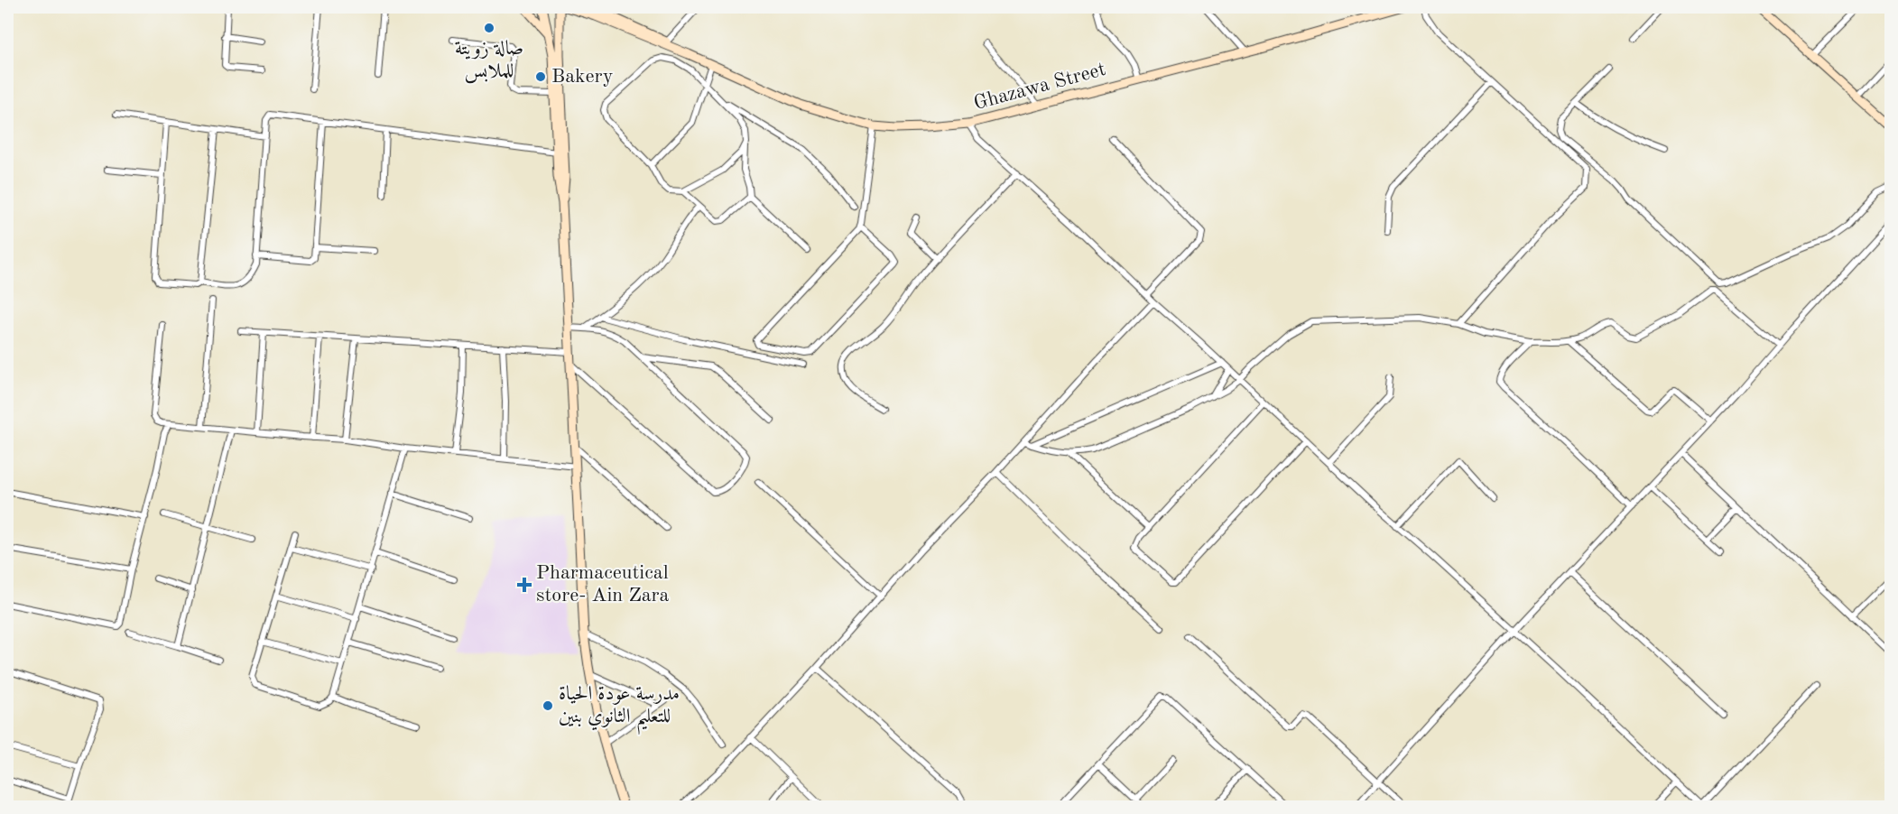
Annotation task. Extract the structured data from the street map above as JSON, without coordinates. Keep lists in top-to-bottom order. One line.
{"streets":{"main road":["Ghazawa Street"]},"places":{"other":["صالة زويتة للملابس","Bakery","مدرسة عودة الحياة للتعليم الثانوي بنين"],"health":["Pharmaceutical store- Ain Zara"]}}
